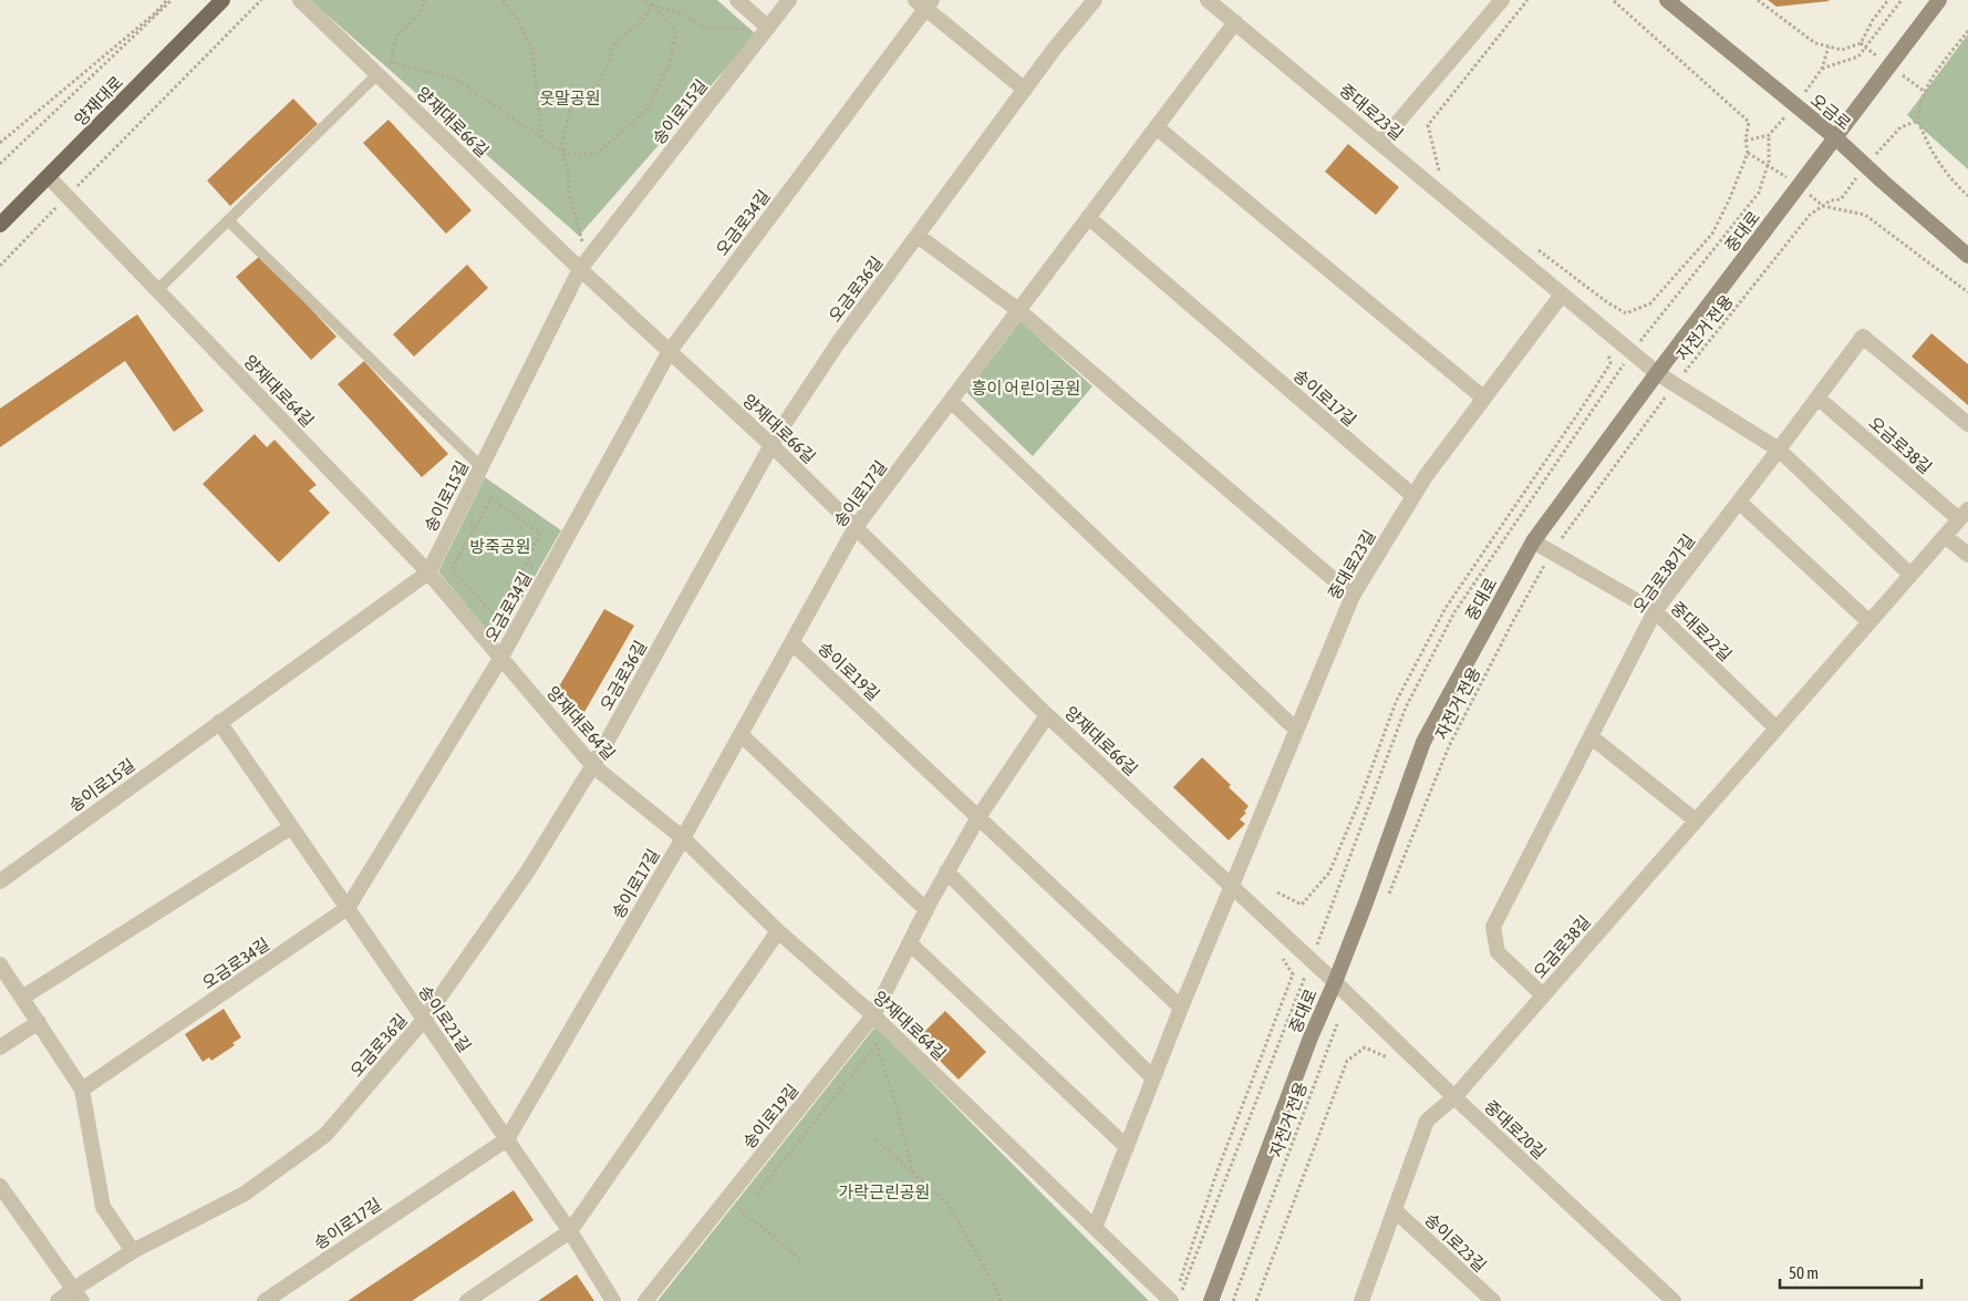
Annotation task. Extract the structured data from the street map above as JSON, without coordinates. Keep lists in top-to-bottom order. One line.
{"streets":{"main road":["양재대로","오금로","중대로"],"street":["송이로15길","중대로23길","양재대로66길","오금로34길","오금로36길","양재대로64길","송이로17길","오금로38길","오금로38가길","중대로22길","송이로19길","송이로21길","중대로20길","송이로23길"],"path":["자전거 전용"]},"crossings":[["양재대로","양재대로64길"],["송이로15길","양재대로66길"],["송이로15길","양재대로64길"],["송이로15길","송이로21길"],["중대로23길","양재대로66길"],["중대로23길","중대로"],["중대로23길","자전거 전용"],["중대로23길","송이로17길"],["중대로23길","오금로38가길"],["오금로","중대로"],["양재대로66길","오금로34길"],["양재대로66길","중대로"],["양재대로66길","오금로36길"],["양재대로66길","송이로17길"],["양재대로66길","송이로19길"],["양재대로66길","중대로20길"],["오금로34길","양재대로64길"],["오금로34길","송이로21길"],["중대로","중대로22길"],["중대로","중대로20길"],["오금로36길","양재대로64길"],["오금로36길","송이로21길"],["자전거 전용","중대로22길"],["자전거 전용","중대로20길"],["양재대로64길","송이로17길"],["양재대로64길","송이로19길"],["송이로17길","송이로19길"],["송이로17길","송이로21길"],["오금로38길","오금로38가길"],["오금로38길","중대로22길"],["오금로38길","중대로20길"],["오금로38가길","중대로22길"]],"parks":["웃말공원","흥이 어린이공원","방죽공원","가락근린공원"],"scale_bar":"50 m"}
